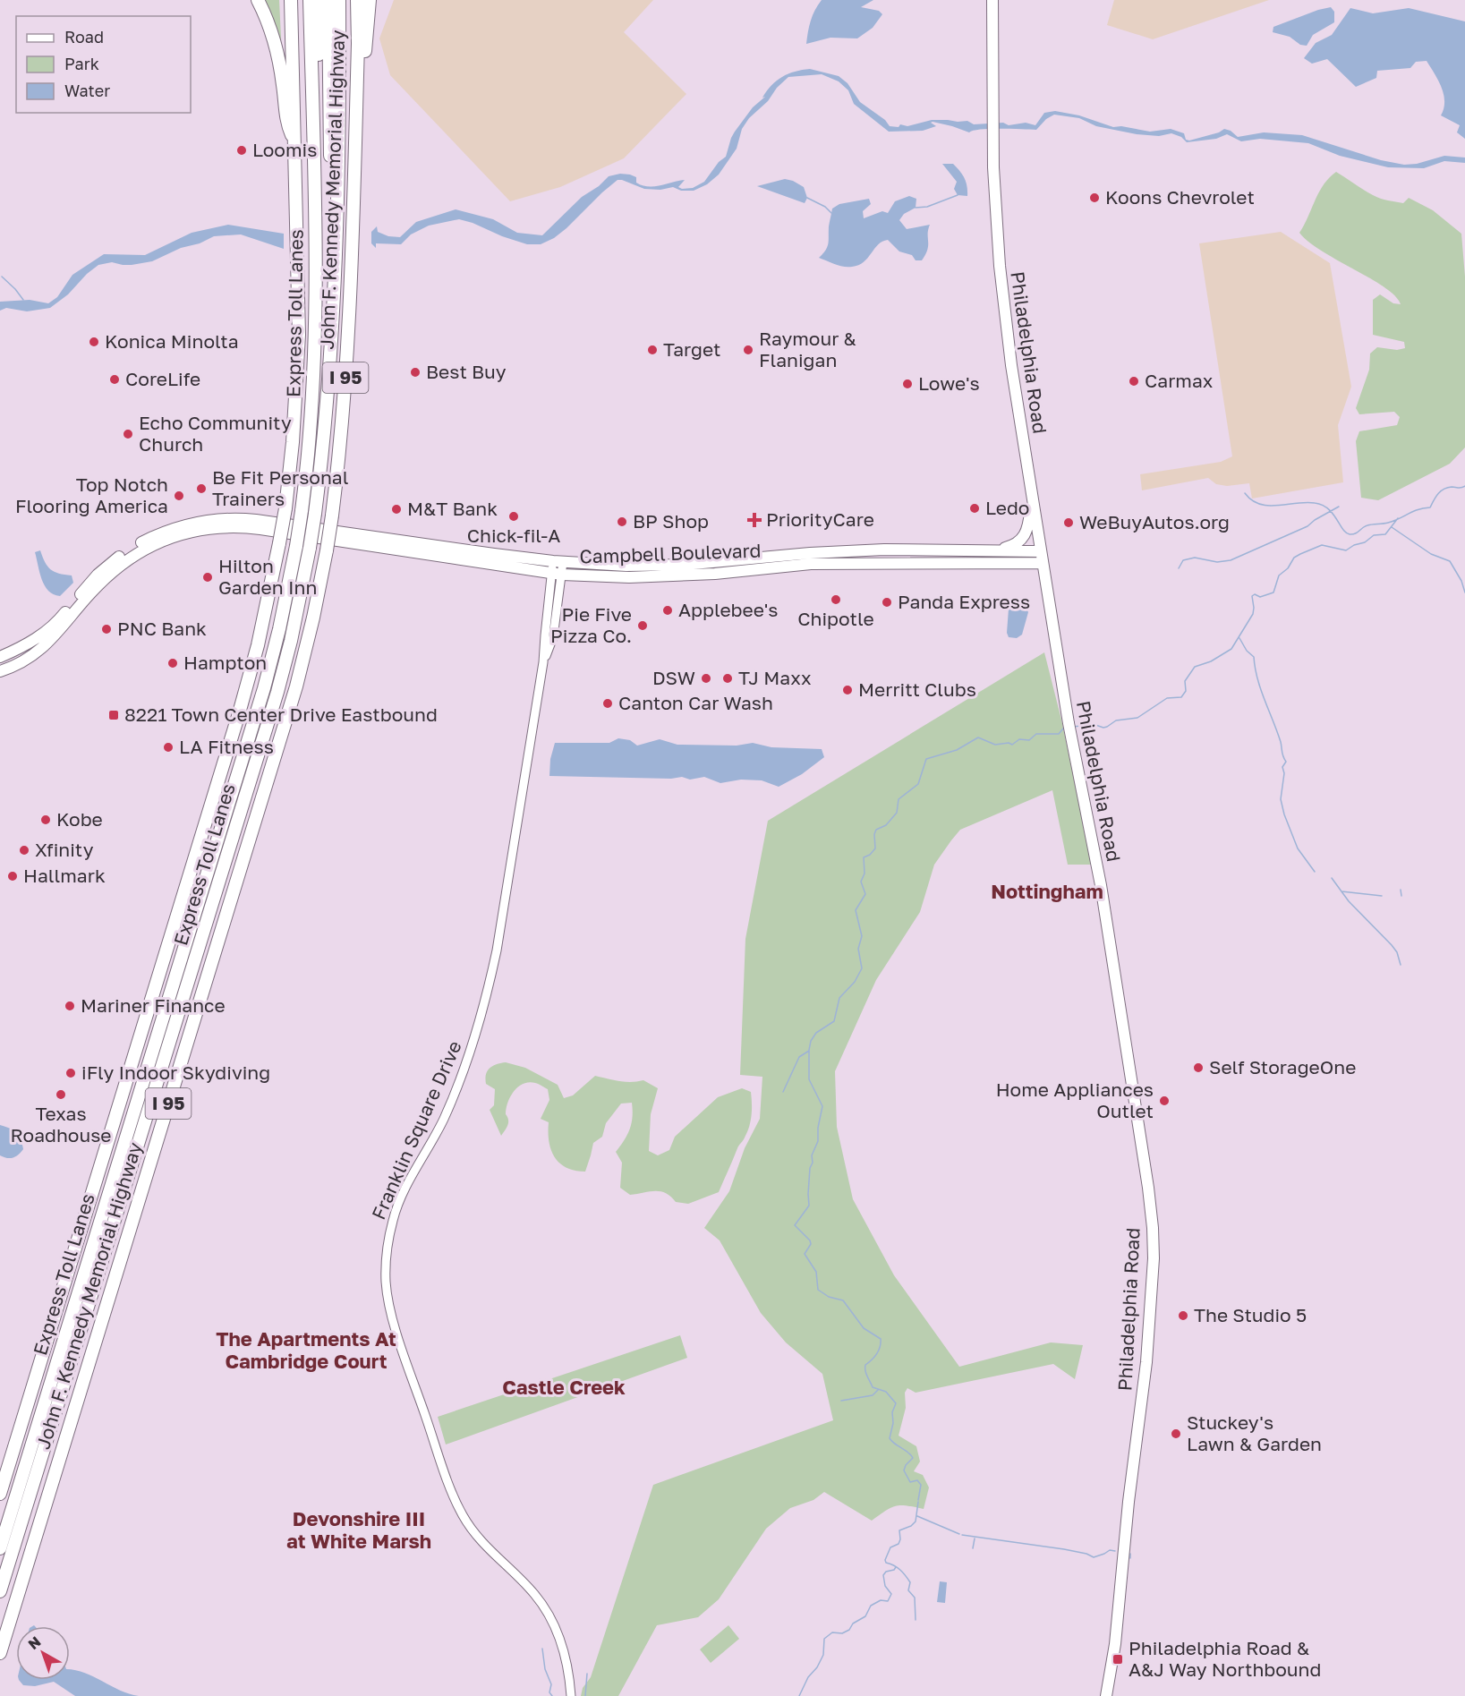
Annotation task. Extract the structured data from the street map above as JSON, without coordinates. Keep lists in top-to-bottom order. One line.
{"streets":{"highway":["John F. Kennedy Memorial Highway","Express Toll Lanes","I 95"],"main road":["Philadelphia Road","Campbell Boulevard"],"street":["Franklin Square Drive"]},"crossings":[["Philadelphia Road","Campbell Boulevard"],["Campbell Boulevard","Franklin Square Drive"]],"districts":["Nottingham","The Apartments At Cambridge Court","Castle Creek","Devonshire III at White Marsh"],"places":{"other":["Loomis","Koons Chevrolet","Konica Minolta","Target","Raymour & Flanigan","Best Buy","CoreLife","Carmax","Lowe's","Echo Community Church","Be Fit Personal Trainers","Top Notch Flooring America","Ledo","M&T Bank","Chick-fil-A","BP Shop","WeBuyAutos.org","Hilton Garden Inn","Chipotle","Panda Express","Applebee's","Pie Five Pizza Co.","PNC Bank","Hampton","DSW","TJ Maxx","Merritt Clubs","Canton Car Wash","LA Fitness","Kobe","Xfinity","Hallmark","Mariner Finance","Self StorageOne","iFly Indoor Skydiving","Texas Roadhouse","Home Appliances Outlet","The Studio 5","Stuckey's Lawn & Garden"],"health":["PriorityCare"],"transit":["8221 Town Center Drive Eastbound","Philadelphia Road & A&J Way Northbound"]},"legend":["Road","Park","Water"],"north":"top left"}
